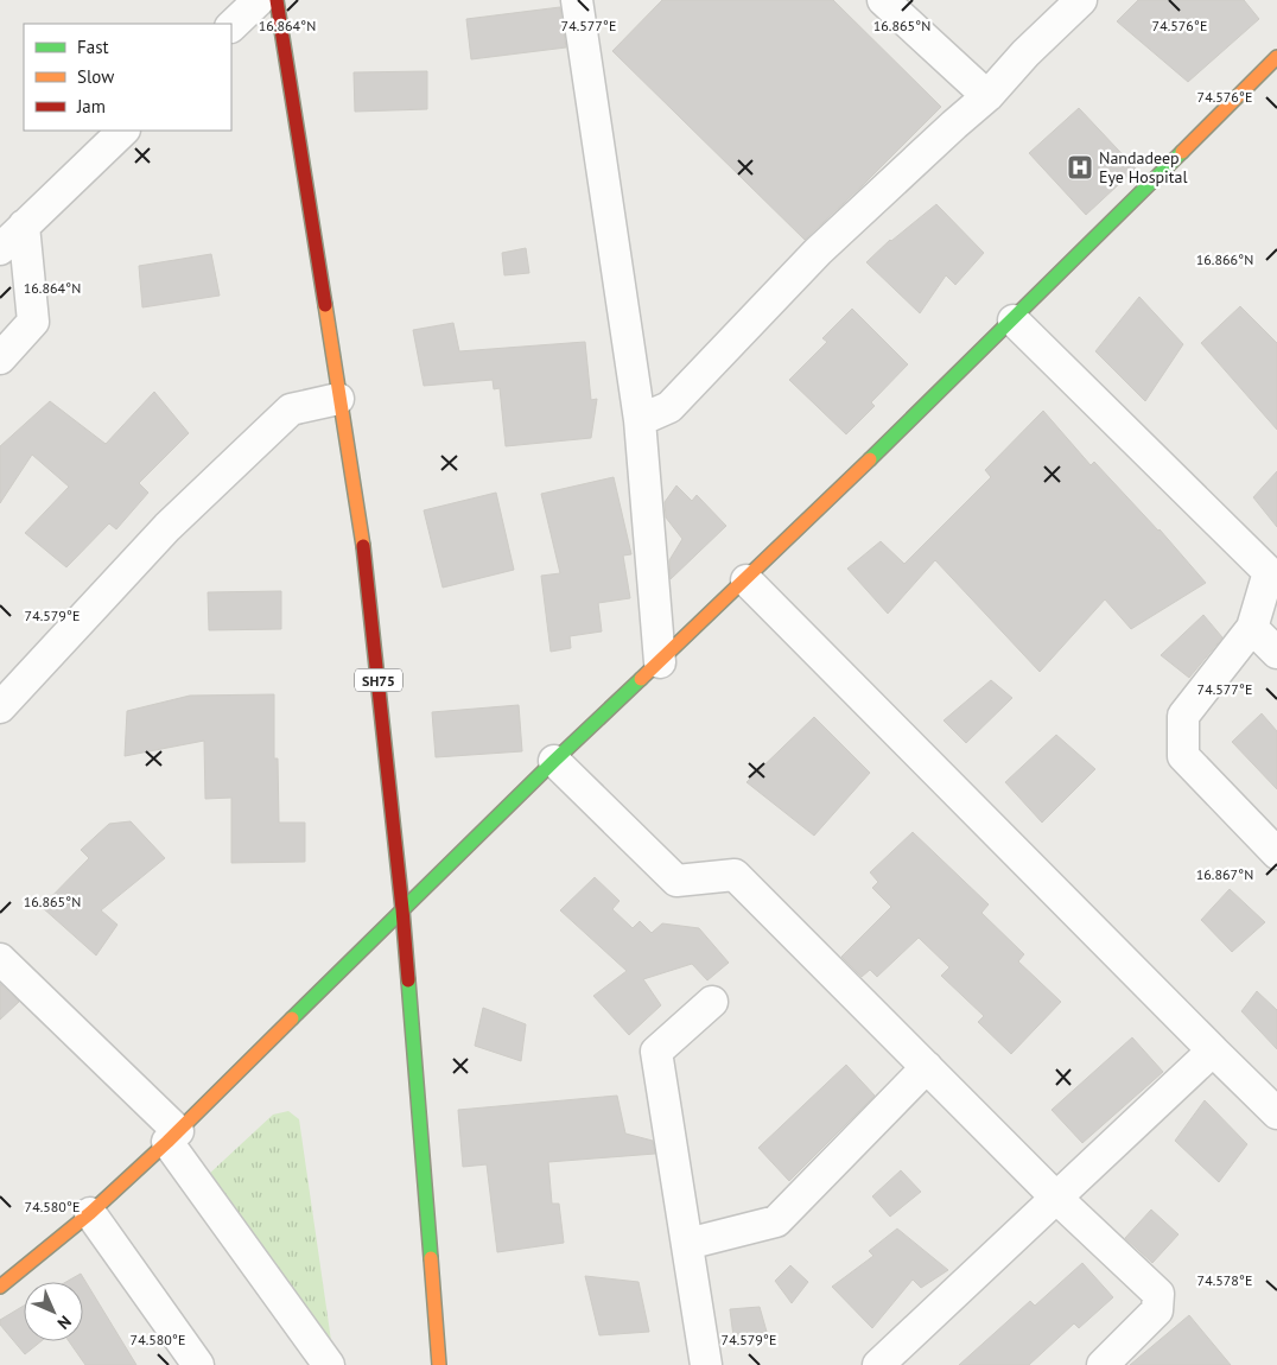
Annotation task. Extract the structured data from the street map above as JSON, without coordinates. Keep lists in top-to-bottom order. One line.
{"streets":{"street":["SH75"]},"places":{"hospital":["Nandadeep Eye Hospital"]},"legend":["Fast","Slow","Jam"],"north":"bottom right","coordinates":["16.864°N","74.577°E","16.865°N","74.576°E","16.866°N","74.579°E","16.867°N","74.580°E","74.578°E"]}
